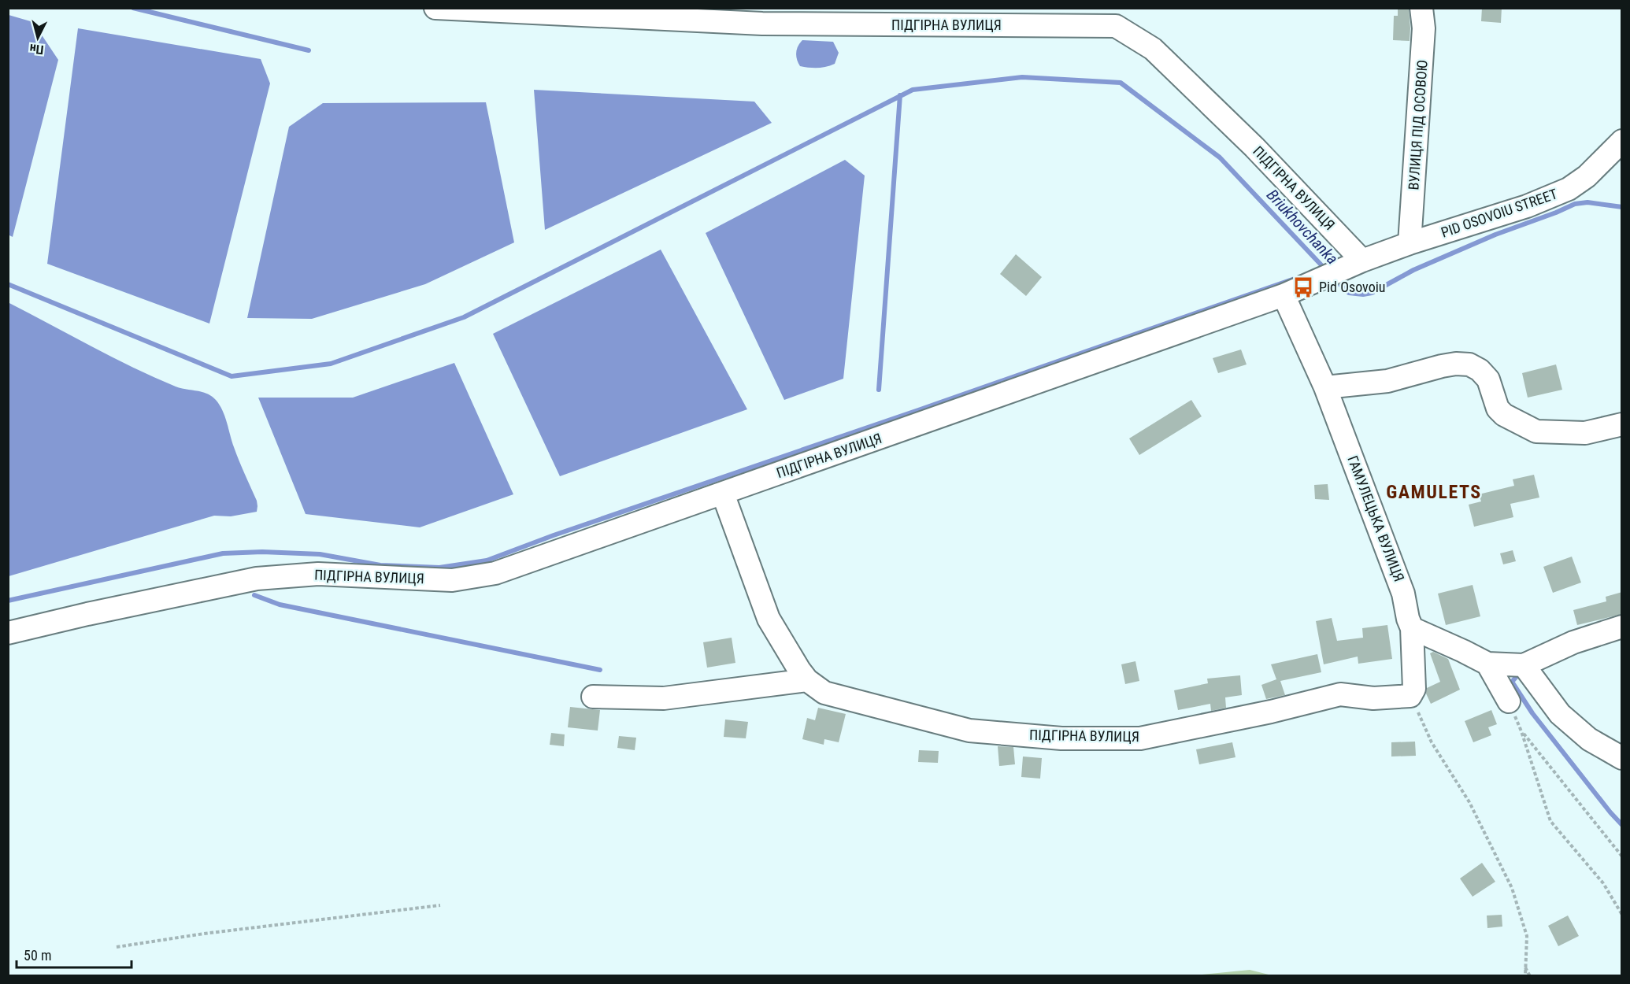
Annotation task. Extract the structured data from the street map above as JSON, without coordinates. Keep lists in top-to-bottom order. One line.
{"streets":{"street":["ПІДГІРНА ВУЛИЦЯ","ВУЛИЦЯ ПІД ОСОВОЮ","PID OSOVOIU STREET","ГАМУЛЕЦЬКА ВУЛИЦЯ"]},"crossings":[["ПІДГІРНА ВУЛИЦЯ","PID OSOVOIU STREET"],["ПІДГІРНА ВУЛИЦЯ","ГАМУЛЕЦЬКА ВУЛИЦЯ"],["ВУЛИЦЯ ПІД ОСОВОЮ","PID OSOVOIU STREET"]],"districts":["GAMULETS"],"water":["Briukhovchanka"],"places":{"bus stop":["Pid Osovoiu"]},"scale_bar":"50 m","north":"bottom"}
